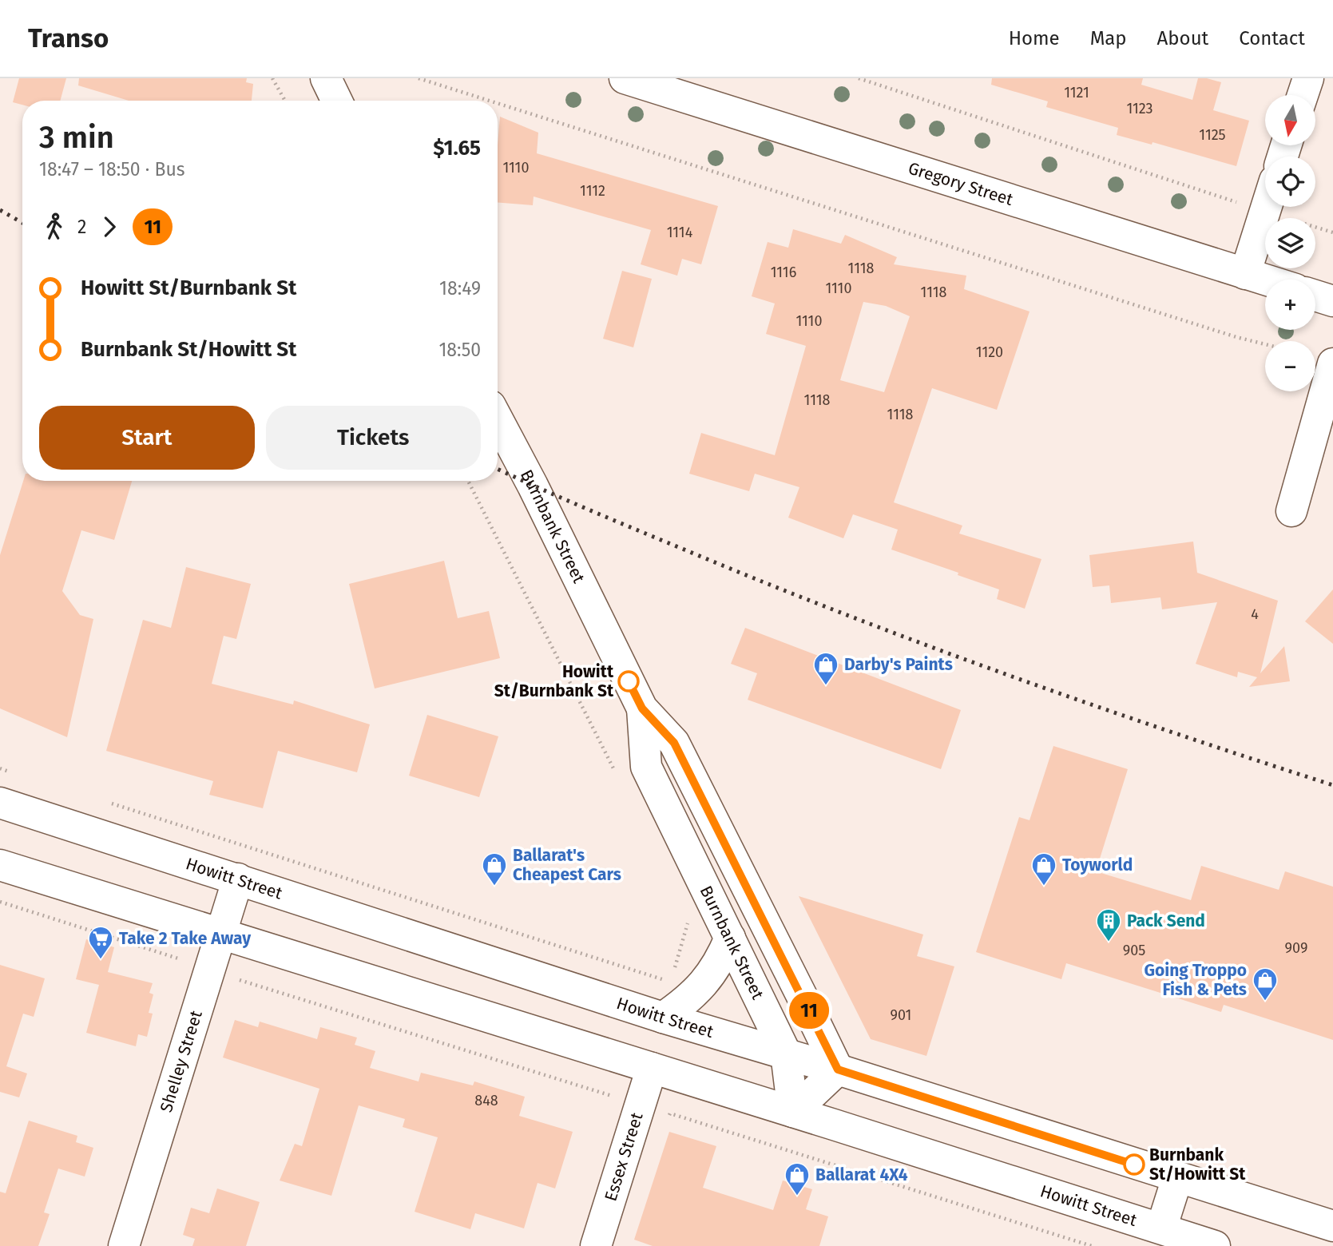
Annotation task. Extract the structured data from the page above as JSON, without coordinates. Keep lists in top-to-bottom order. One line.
{"streets":{"main road":["Gregory Street","Burnbank Street","Howitt Street","Shelley Street","Essex Street"]},"crossings":[["Burnbank Street","Howitt Street"],["Howitt Street","Shelley Street"],["Howitt Street","Essex Street"]],"places":{"other":["Howitt St/Burnbank St","Burnbank St/Howitt St"],"shop":["Darby's Paints","Ballarat's Cheapest Cars","Toyworld","Going Troppo Fish & Pets","Ballarat 4X4"],"building":["Pack Send"],"supermarket":["Take 2 Take Away"]},"lines":["bus line 11"],"house_numbers":["1121","1123","1125","1110","1112","1114","1118","1116","1110","1118","1110","1120","1118","1118","4","909","905","901","848"],"north":"bottom","page":{"header":"Transo","nav":["Home","Map","About","Contact"],"on_map":"11","map_buttons":["+","−"],"heading":["3 min","18:47 – 18:50 · Bus","$1.65"],"legs":["2","11"],"list":[{"name":"Howitt St/Burnbank St","value":"18:49"},{"name":"Burnbank St/Howitt St","value":"18:50"}],"buttons":["Start","Tickets"]}}
